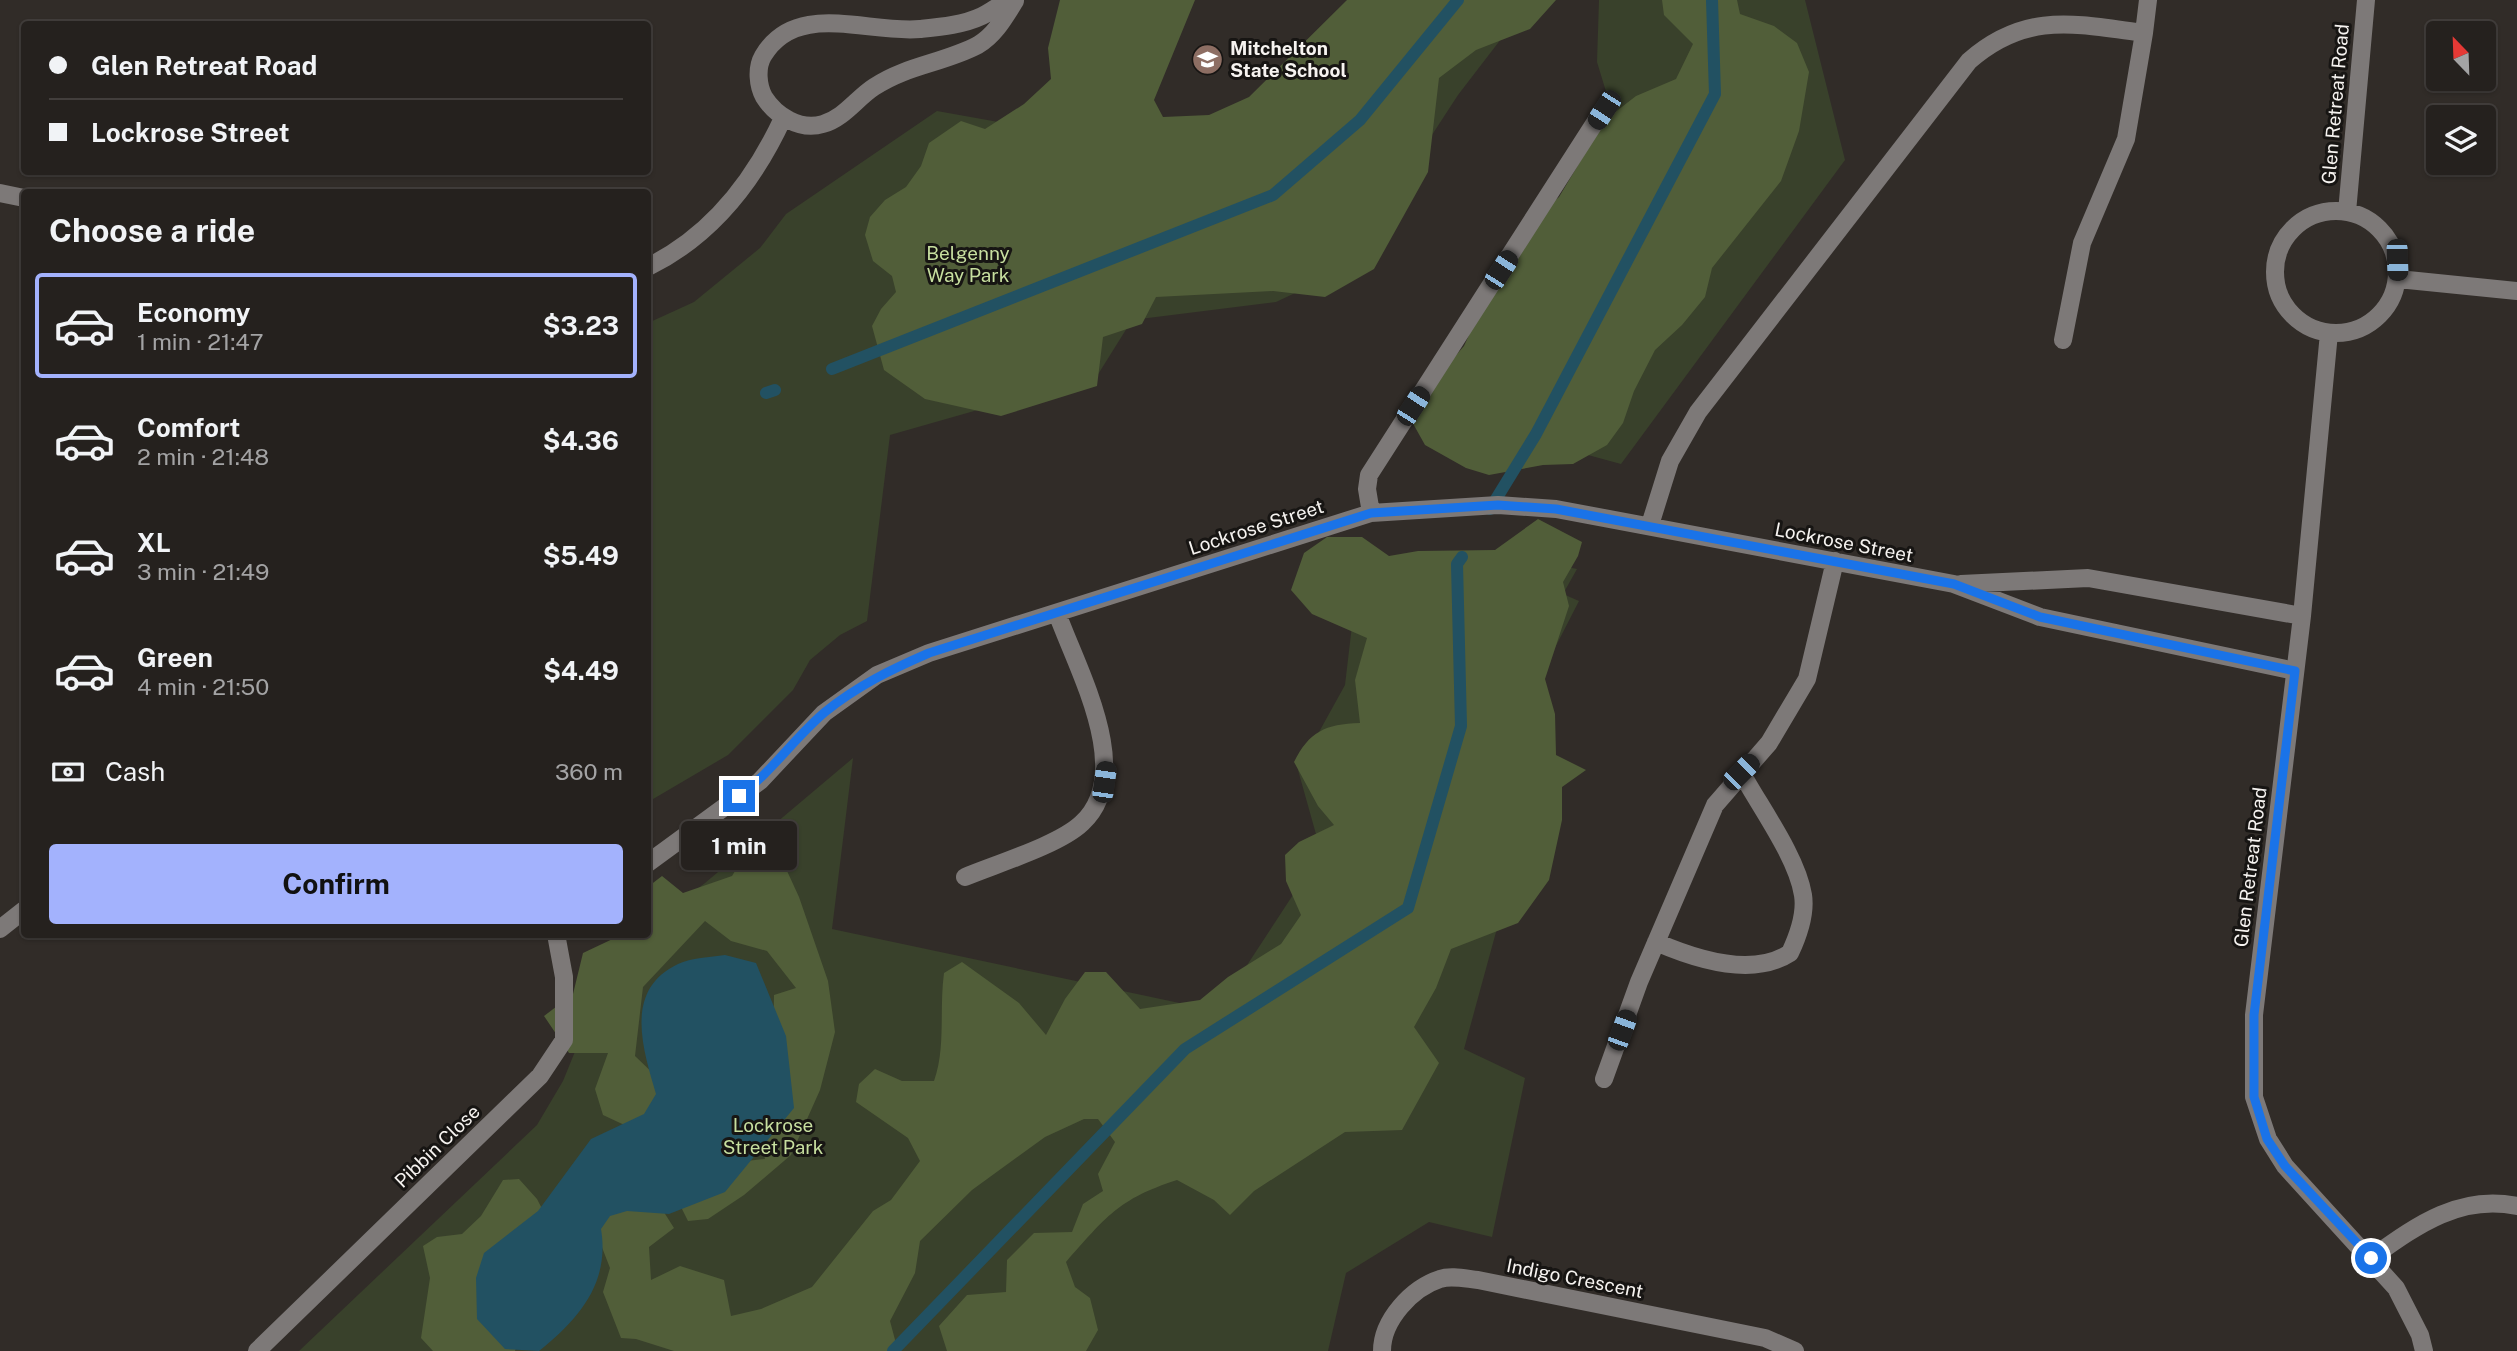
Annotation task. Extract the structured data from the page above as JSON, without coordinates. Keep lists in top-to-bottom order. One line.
{"streets":{"street":["Glen Retreat Road","Lockrose Street","Pibbin Close","Indigo Crescent"]},"crossings":[["Glen Retreat Road","Lockrose Street"]],"parks":["Belgenny Way Park","Lockrose Street Park"],"places":{"school or university":["Mitchelton State School"]},"north":"top left","page":{"banner":["Glen Retreat Road","Lockrose Street"],"heading":"Choose a ride","list":[{"name":"Economy","note":"1 min · 21:47","value":"$3.23"},{"name":"Comfort","note":"2 min · 21:48","value":"$4.36"},{"name":"XL","note":"3 min · 21:49","value":"$5.49"},{"name":"Green","note":"4 min · 21:50","value":"$4.49"}],"pay":["Cash","360 m"],"bubble":"1 min","buttons":"Confirm"}}
